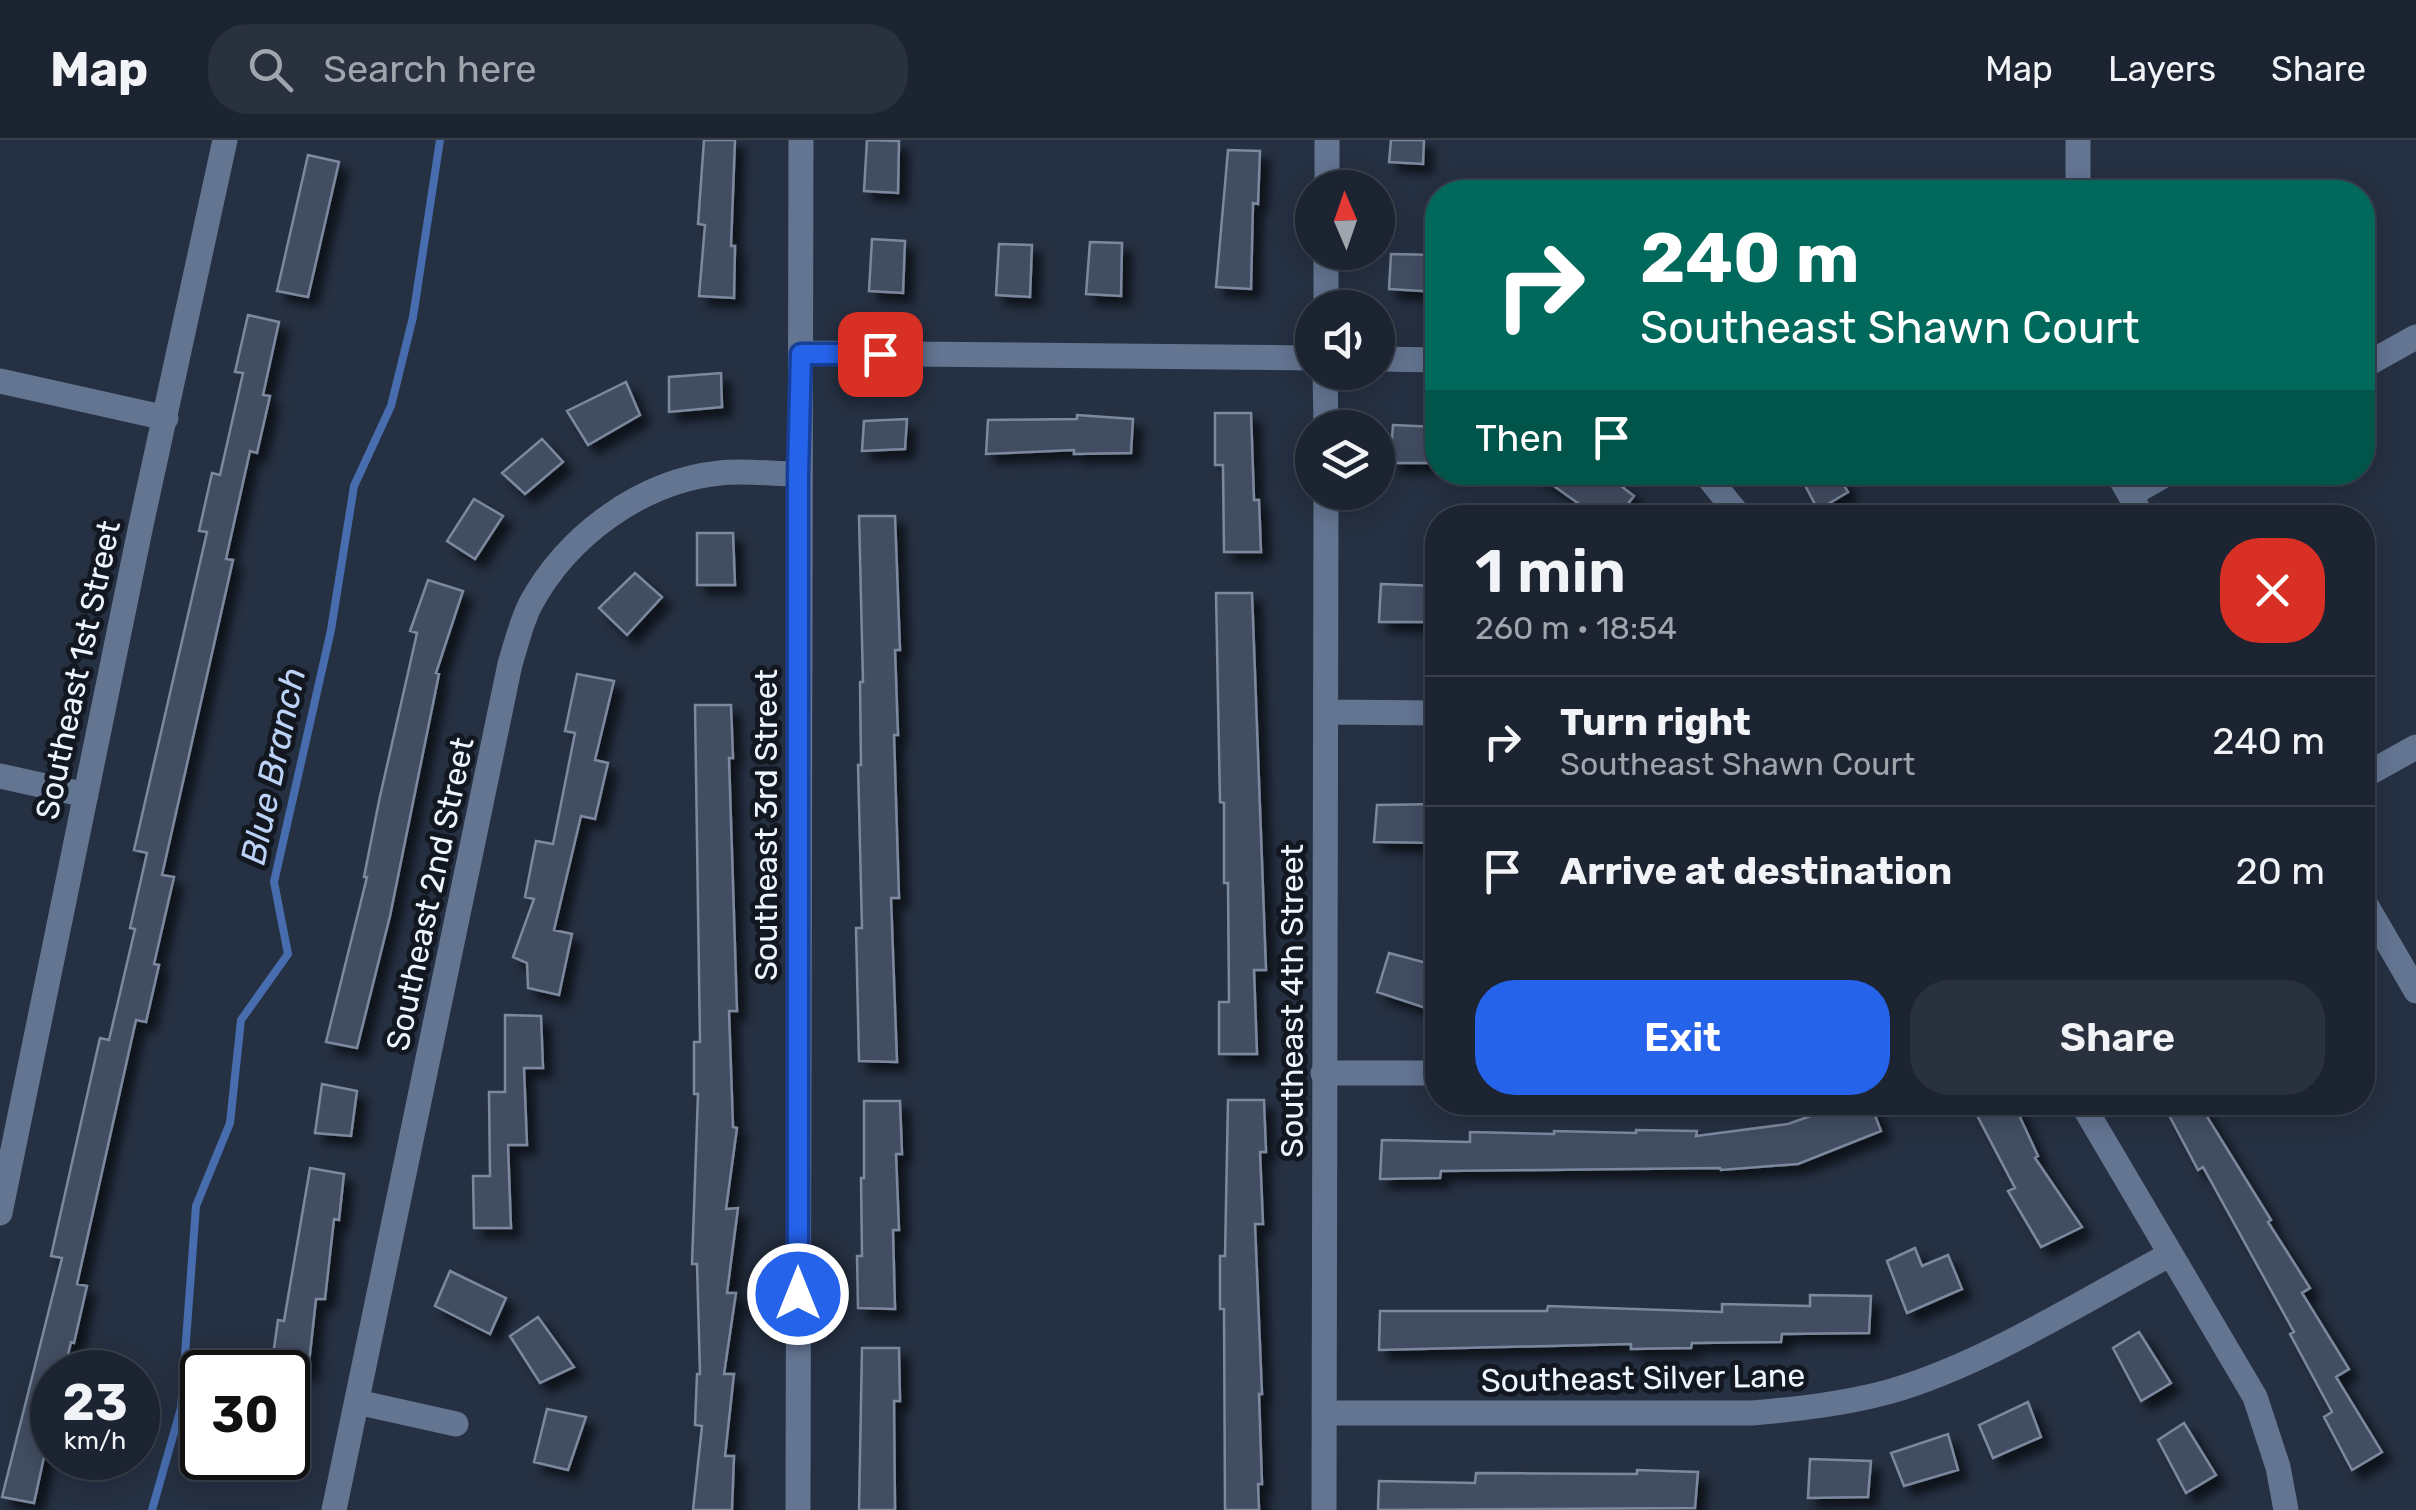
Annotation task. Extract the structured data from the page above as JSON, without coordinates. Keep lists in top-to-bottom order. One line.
{"streets":{"street":["Southeast 1st Street","Southeast 3rd Street","Southeast 2nd Street","Southeast 4th Street","Southeast Silver Lane"]},"crossings":[["Southeast 3rd Street","Southeast 2nd Street"],["Southeast 4th Street","Southeast Silver Lane"]],"water":["Blue Branch"],"north":"top","page":{"header":"Map","search":"Search here","nav":["Map","Layers","Share"],"turn":["240 m","Southeast Shawn Court"],"then":"Then","heading":["1 min","260 m · 18:54"],"list":[{"name":"Turn right","note":"Southeast Shawn Court","value":"240 m"},{"name":"Arrive at destination","value":"20 m"}],"buttons":["Exit","Share"],"speed":"23 km/h","limit":"30"}}
